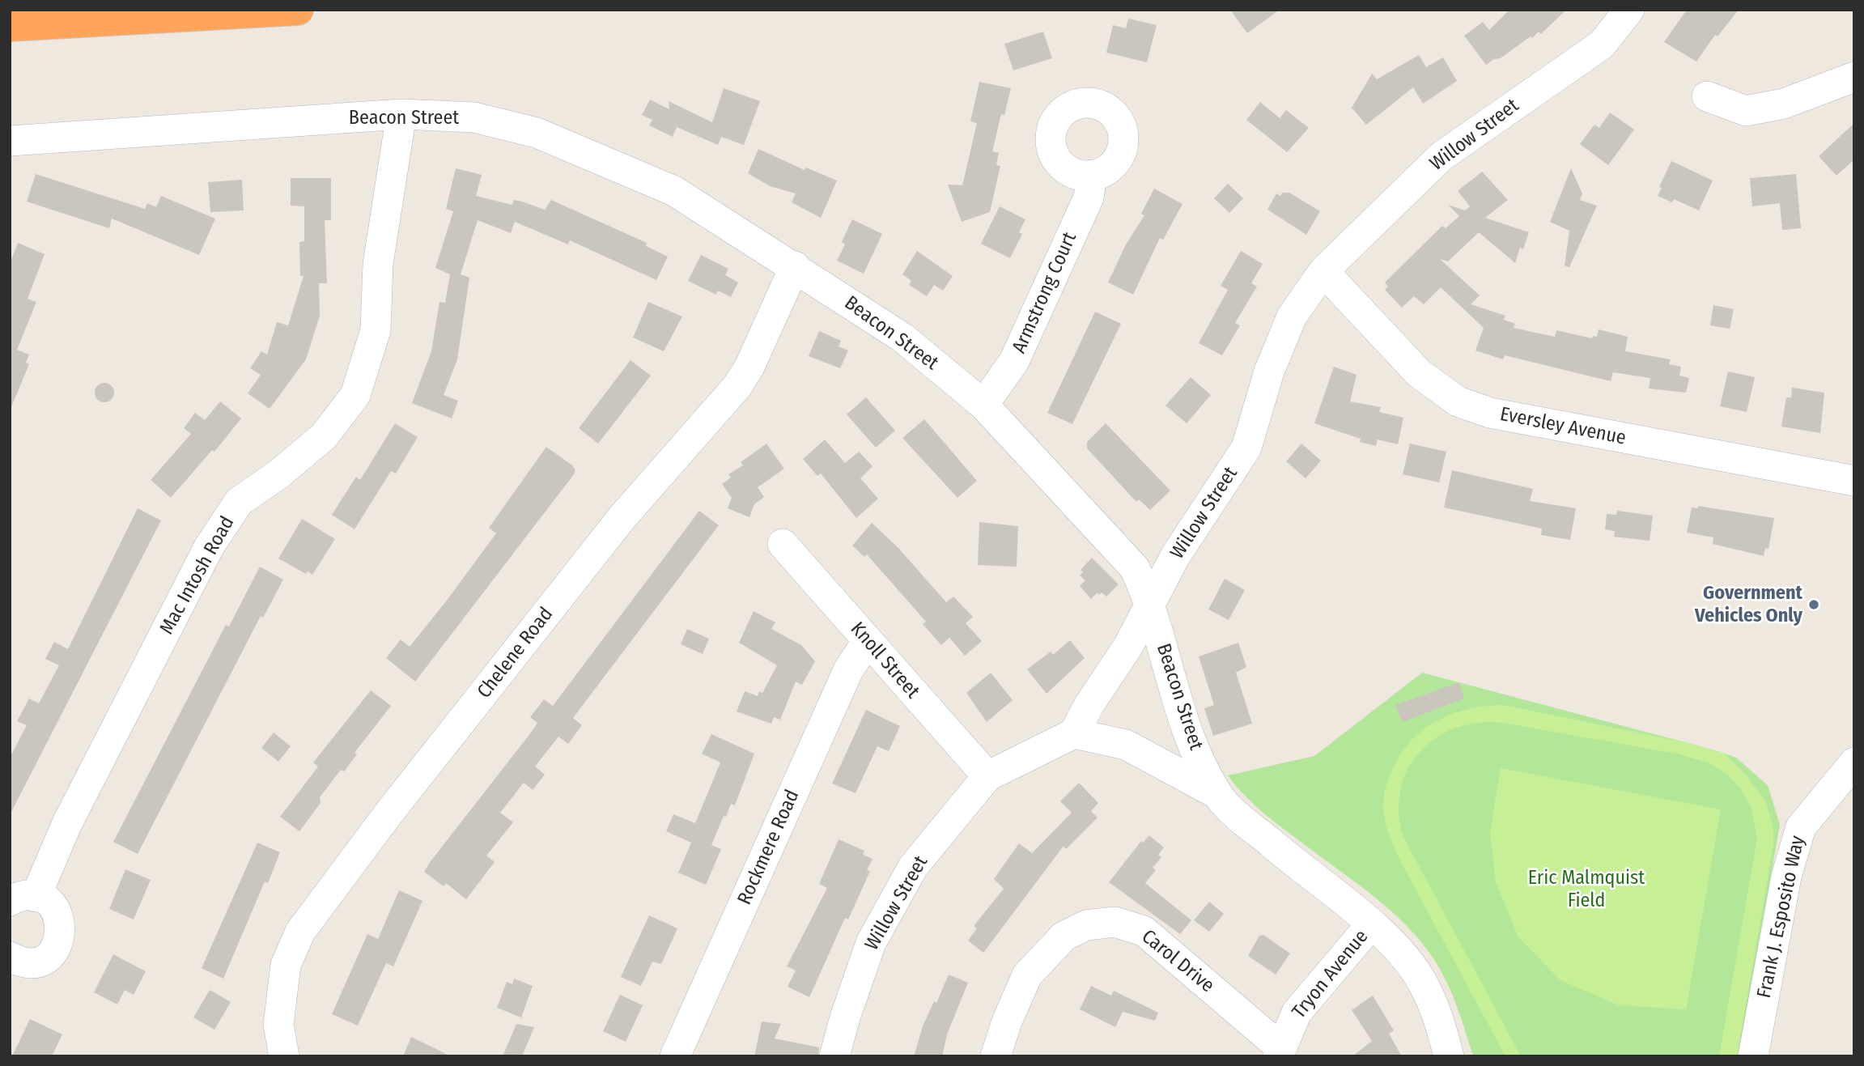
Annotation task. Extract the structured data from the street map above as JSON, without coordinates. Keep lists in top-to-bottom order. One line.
{"streets":{"street":["Beacon Street","Willow Street","Armstrong Court","Eversley Avenue","Mac Intosh Road","Chelene Road","Knoll Street","Rockmere Road","Frank J. Esposito Way","Carol Drive","Tryon Avenue"]},"crossings":[["Beacon Street","Willow Street"],["Beacon Street","Armstrong Court"],["Beacon Street","Mac Intosh Road"],["Beacon Street","Chelene Road"],["Beacon Street","Tryon Avenue"],["Willow Street","Eversley Avenue"],["Willow Street","Knoll Street"],["Knoll Street","Rockmere Road"],["Carol Drive","Tryon Avenue"]],"parks":["Eric Malmquist Field"],"places":["Government Vehicles Only"]}
